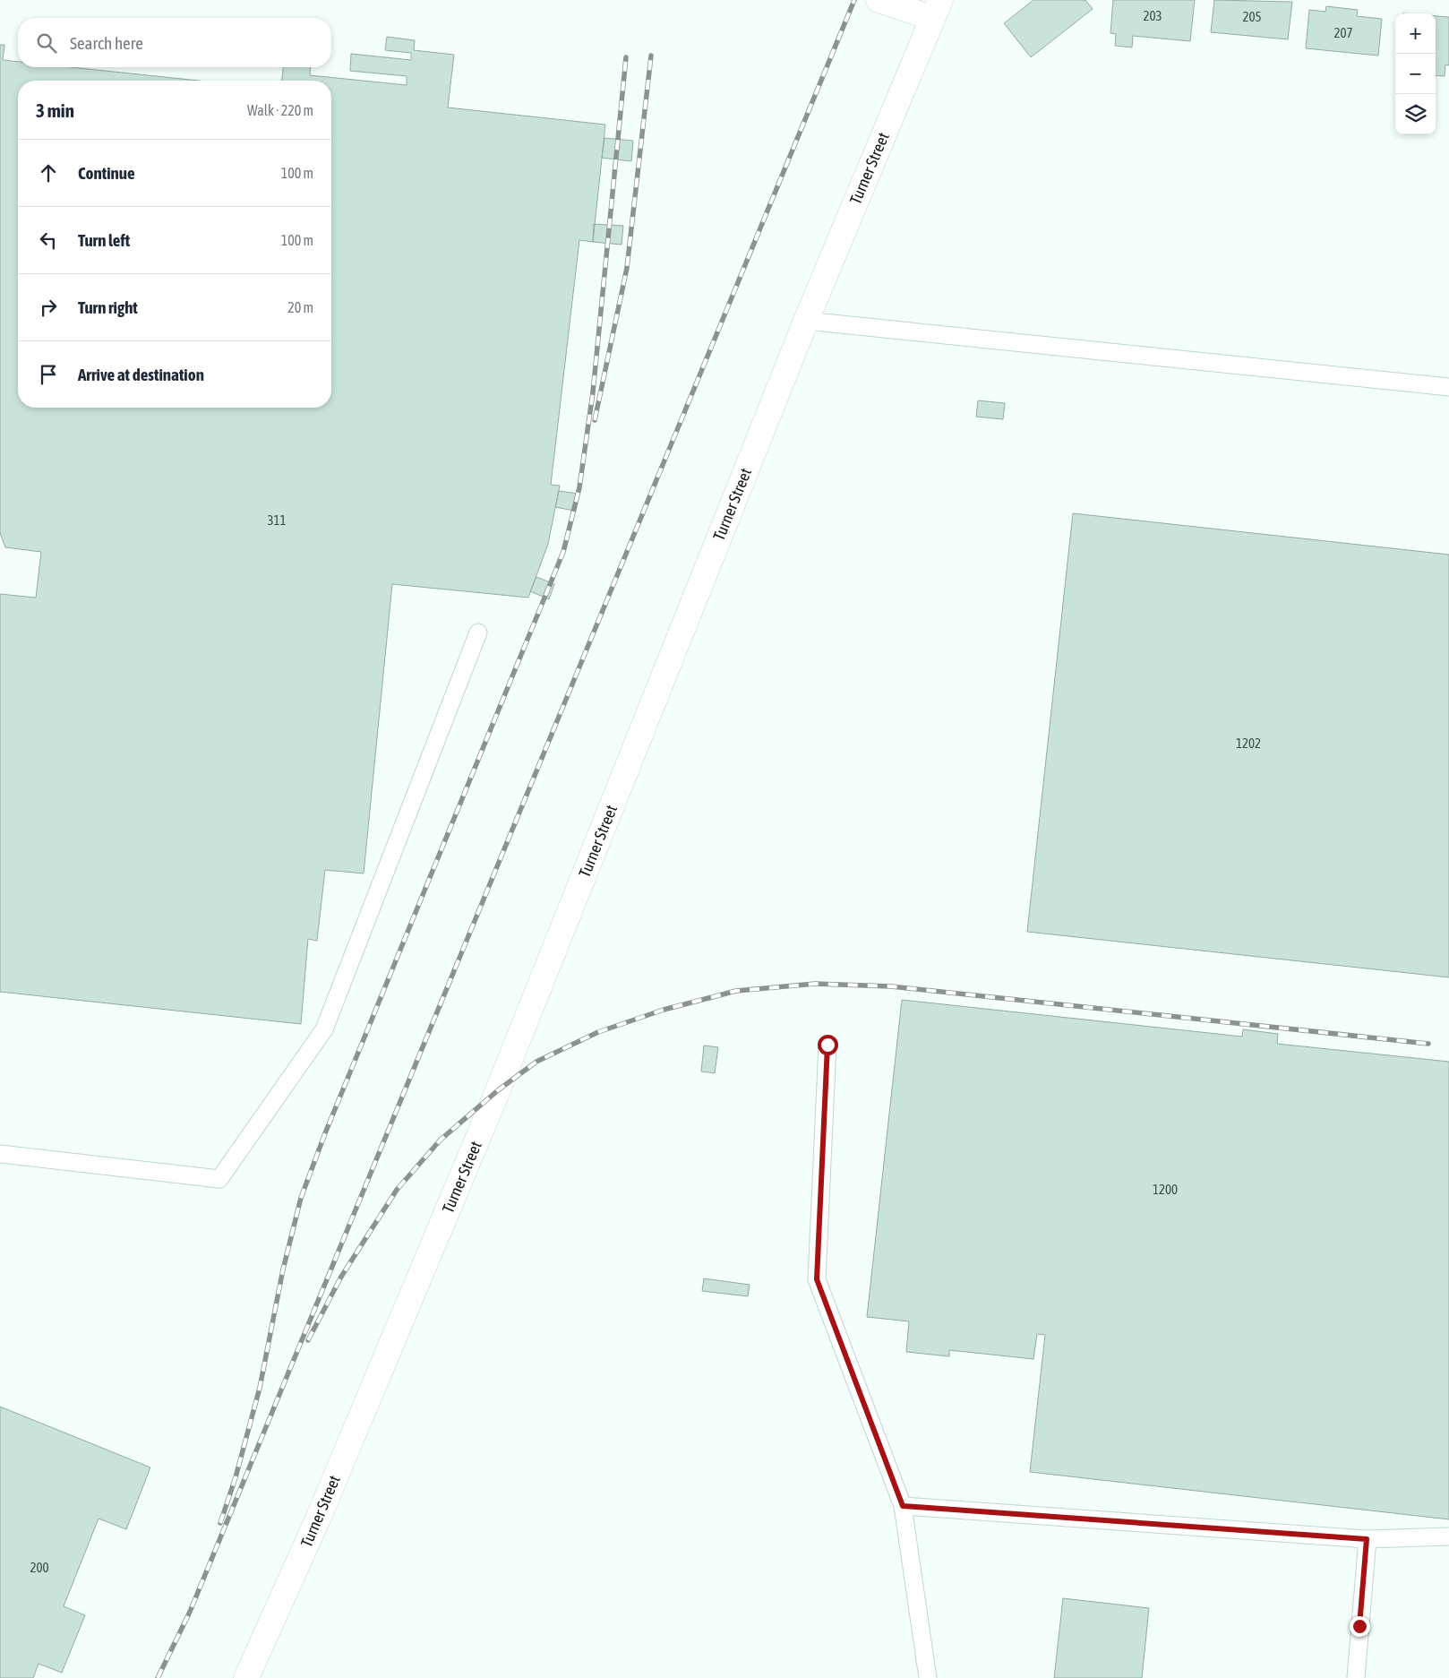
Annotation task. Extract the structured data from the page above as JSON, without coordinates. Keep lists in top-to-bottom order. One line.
{"streets":{"street":["Turner Street"]},"house_numbers":["203","205","207","311","1202","1200","200"],"page":{"map_buttons":["+","−"],"search":"Search here","heading":["3 min","Walk · 220 m"],"list":[["Continue","100 m"],["Turn left","100 m"],["Turn right","20 m"],"Arrive at destination"]}}
